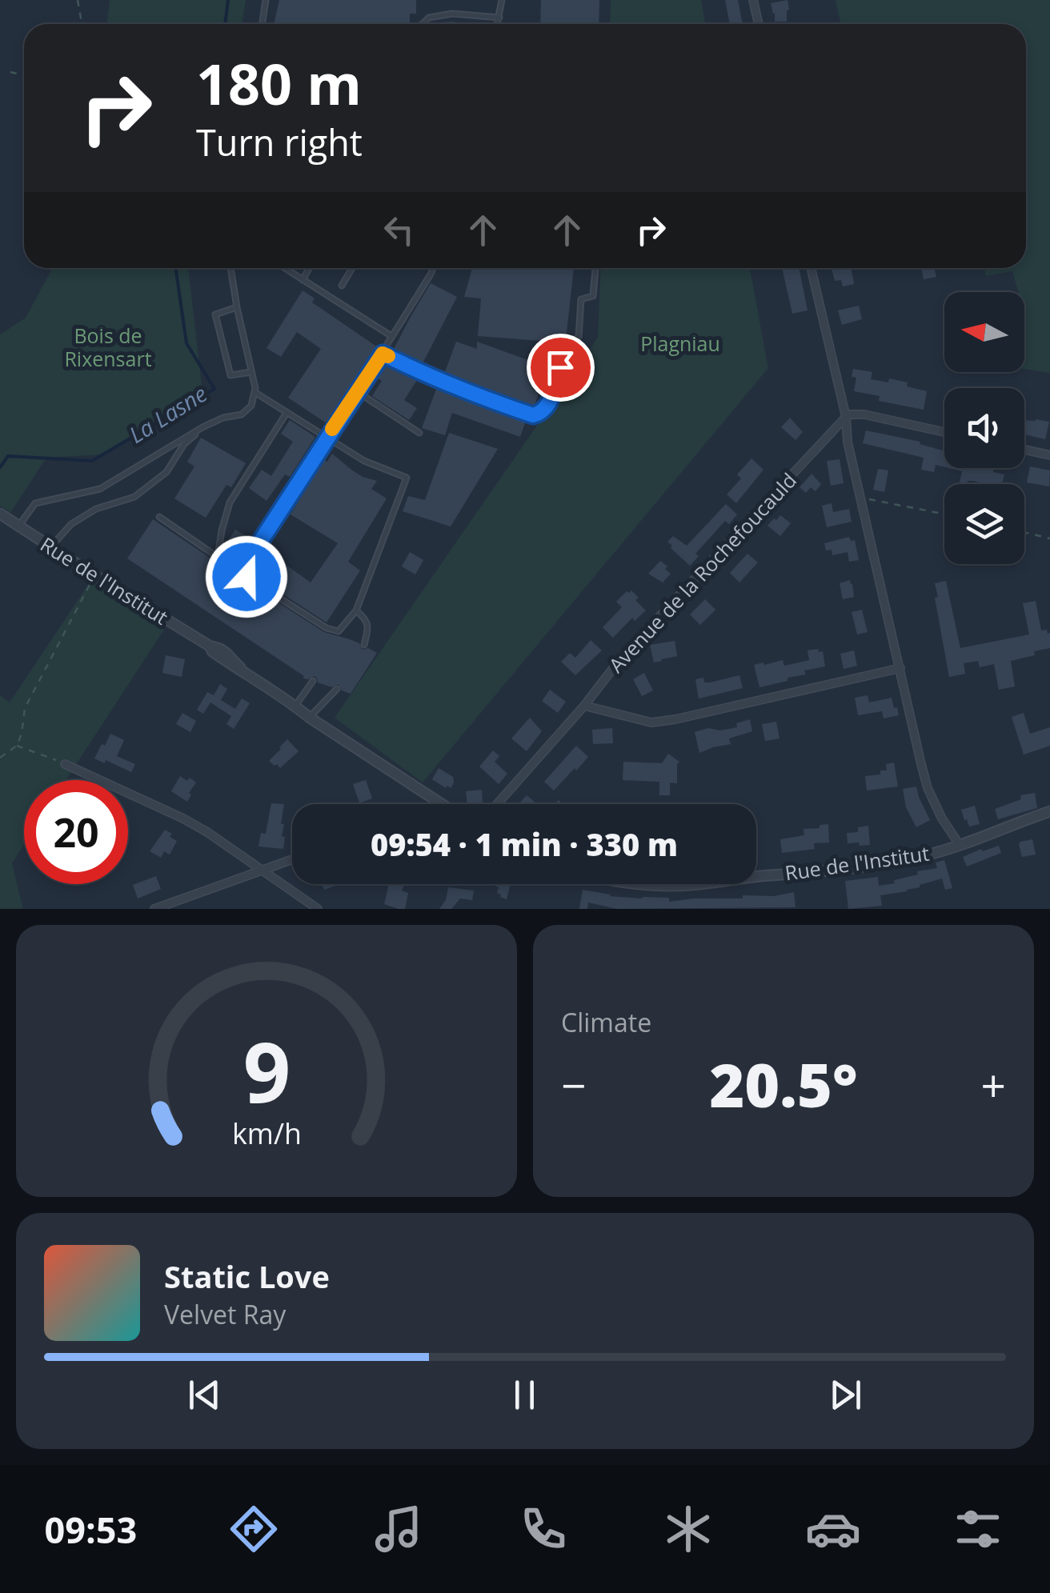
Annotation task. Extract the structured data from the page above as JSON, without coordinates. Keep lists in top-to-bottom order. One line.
{"streets":{"street":["Avenue de la Rochefoucauld","Rue de l'Institut"]},"water":["La Lasne"],"parks":["Bois de Rixensart","Plagniau"],"north":"left","page":{"turn":["180 m","Turn right"],"limit":"20","trip":"09:54 · 1 min · 330 m","tile":"Climate","heat":["−","20.5°","+"],"song":["Static Love","Velvet Ray"],"tabs":"09:53","gauge":["9","km/h"]}}
